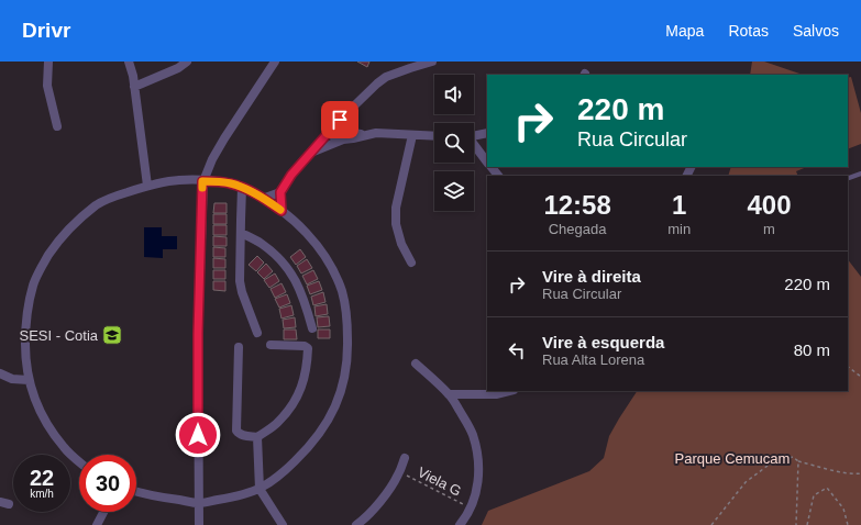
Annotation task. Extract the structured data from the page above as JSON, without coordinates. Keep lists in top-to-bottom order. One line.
{"streets":{"path":["Viela G"]},"parks":["Parque Cemucam"],"places":{"school or university":["SESI - Cotia"]},"page":{"header":"Drivr","nav":["Mapa","Rotas","Salvos"],"turn":["220 m","Rua Circular"],"eta":["12:58","Chegada","1","min","400","m"],"list":[{"name":"Vire à direita","note":"Rua Circular","value":"220 m"},{"name":"Vire à esquerda","note":"Rua Alta Lorena","value":"80 m"}],"speed":"22 km/h","limit":"30"}}
